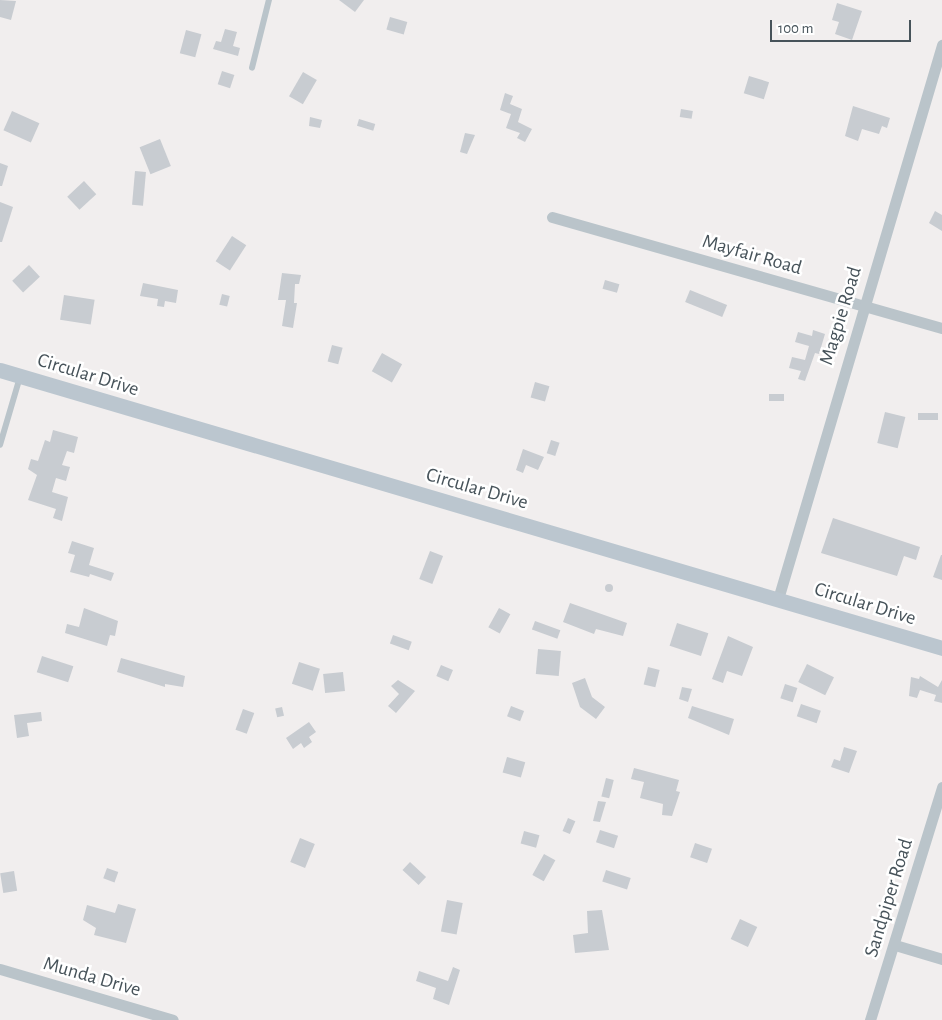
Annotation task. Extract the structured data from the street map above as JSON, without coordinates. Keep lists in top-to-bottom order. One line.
{"streets":{"street":["Mayfair Road","Magpie Road","Circular Drive","Sandpiper Road","Munda Drive"]},"crossings":[["Mayfair Road","Magpie Road"],["Magpie Road","Circular Drive"]],"scale_bar":"100 m"}
